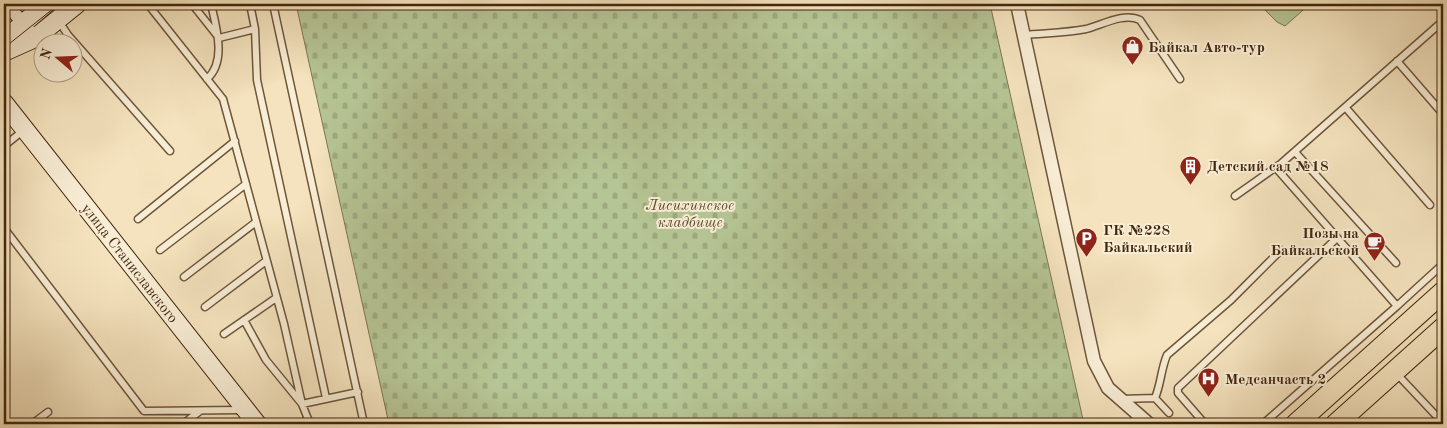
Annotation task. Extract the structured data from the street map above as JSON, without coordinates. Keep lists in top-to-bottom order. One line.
{"streets":{"main road":["улица Станиславского"]},"parks":["Лисихинское кладбище"],"places":{"shop":["Байкал Авто-тур"],"building":["Детский сад №18"],"parking":["ГК №228 Байкальский"],"cafe":["Позы на Байкальской"],"hospital":["Медсанчасть 2"]},"north":"left"}
